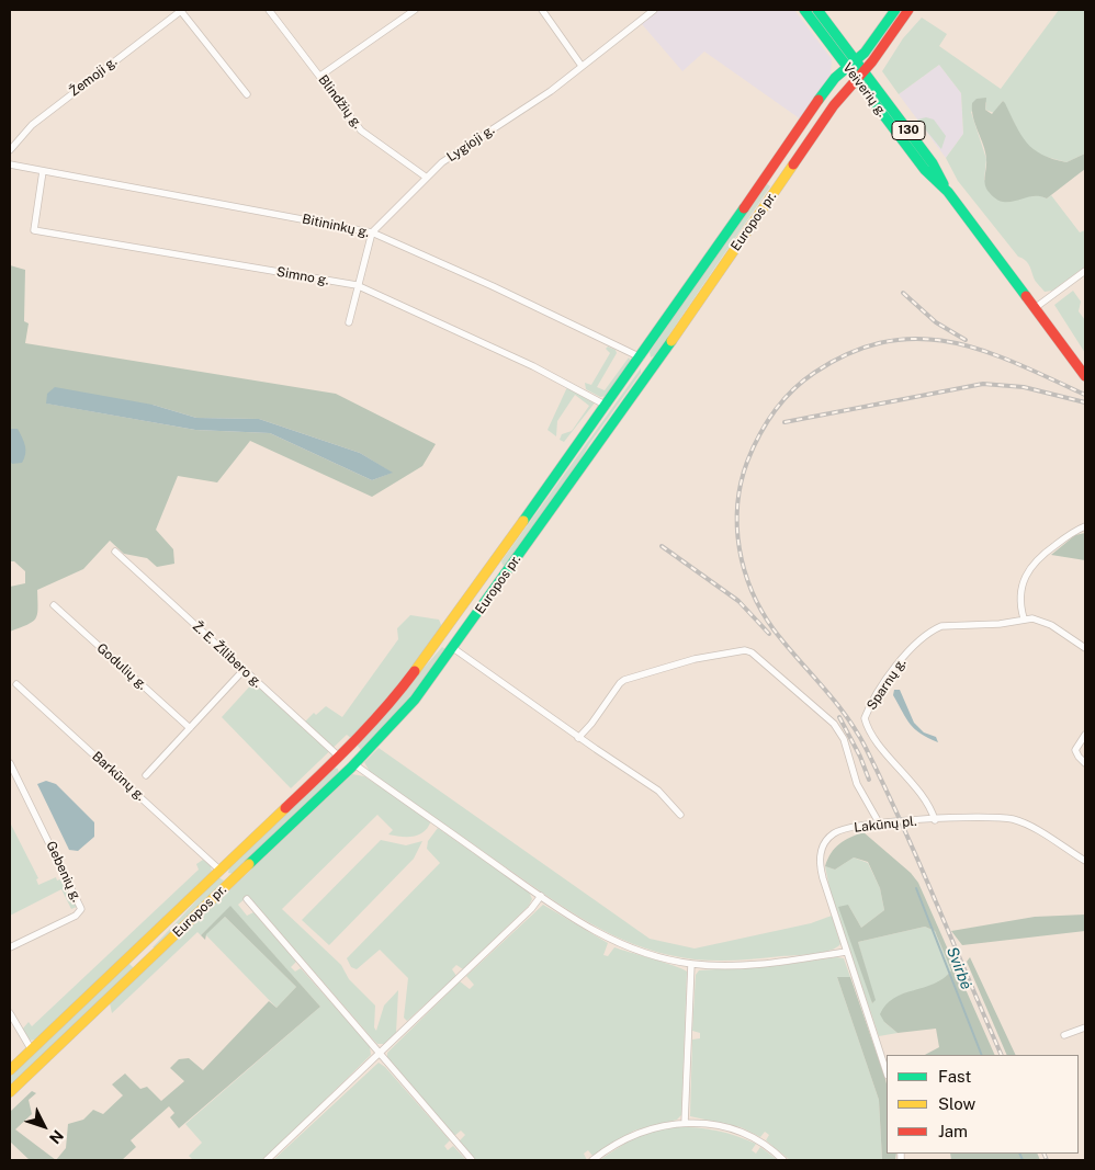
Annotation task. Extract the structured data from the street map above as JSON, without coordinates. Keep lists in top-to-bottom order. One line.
{"streets":{"main road":["Veiverių g.","130","Europos pr."],"street":["Žemoji g.","Blindžių g.","Lygioji g.","Bitininkų g.","Simno g.","Ž. E. Žilibero g.","Godulių g.","Sparnų g.","Barkūnų g.","Lakūnų pl.","Gebenių g."]},"crossings":[["Veiverių g.","Europos pr."],["Blindžių g.","Lygioji g."],["Lygioji g.","Bitininkų g."],["Lygioji g.","Simno g."],["Europos pr.","Bitininkų g."],["Europos pr.","Simno g."],["Europos pr.","Ž. E. Žilibero g."],["Europos pr.","Barkūnų g."],["Bitininkų g.","Simno g."],["Sparnų g.","Lakūnų pl."]],"water":["Svirbė"],"legend":["Fast","Slow","Jam"],"north":"bottom right"}
